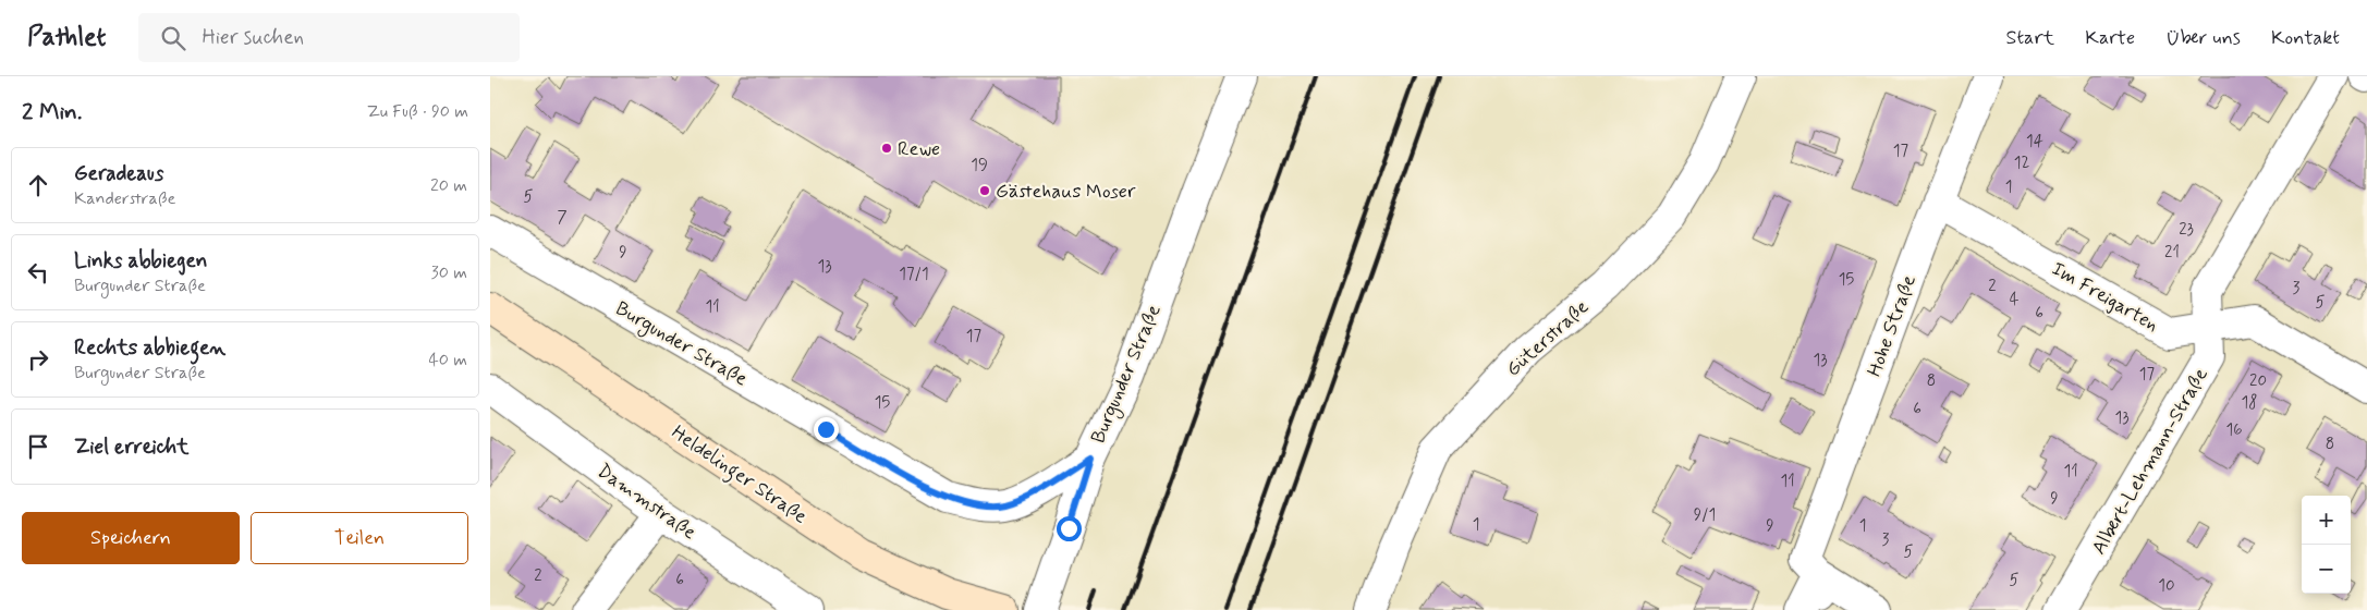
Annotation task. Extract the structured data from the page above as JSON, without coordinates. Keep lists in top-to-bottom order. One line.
{"streets":{"street":["Im Freigarten","Hohe Straße","Güterstraße","Burgunder Straße","Albert-Lehmann-Straße","Heldelinger Straße","Dammstraße"]},"crossings":[["Im Freigarten","Hohe Straße"],["Im Freigarten","Albert-Lehmann-Straße"]],"places":["Rewe","Gästehaus Moser"],"house_numbers":["14","17","12","19","1","5","7","23","9","21","13","17/1","15","2","3","4","5","11","6","17","13","17","8","20","15","18","6","13","16","8","11","11","9","9/1","1","9","1","3","5","2","6","5","10"],"page":{"header":"Pathlet","search":"Hier suchen","nav":["Start","Karte","Über uns","Kontakt"],"heading":["2 Min.","Zu Fuß · 90 m"],"list":[["Geradeaus","Kanderstraße","20 m"],["Links abbiegen","Burgunder Straße","30 m"],["Rechts abbiegen","Burgunder Straße","40 m"],"Ziel erreicht"],"buttons":["Speichern","Teilen"],"map_buttons":["+","−"]}}
